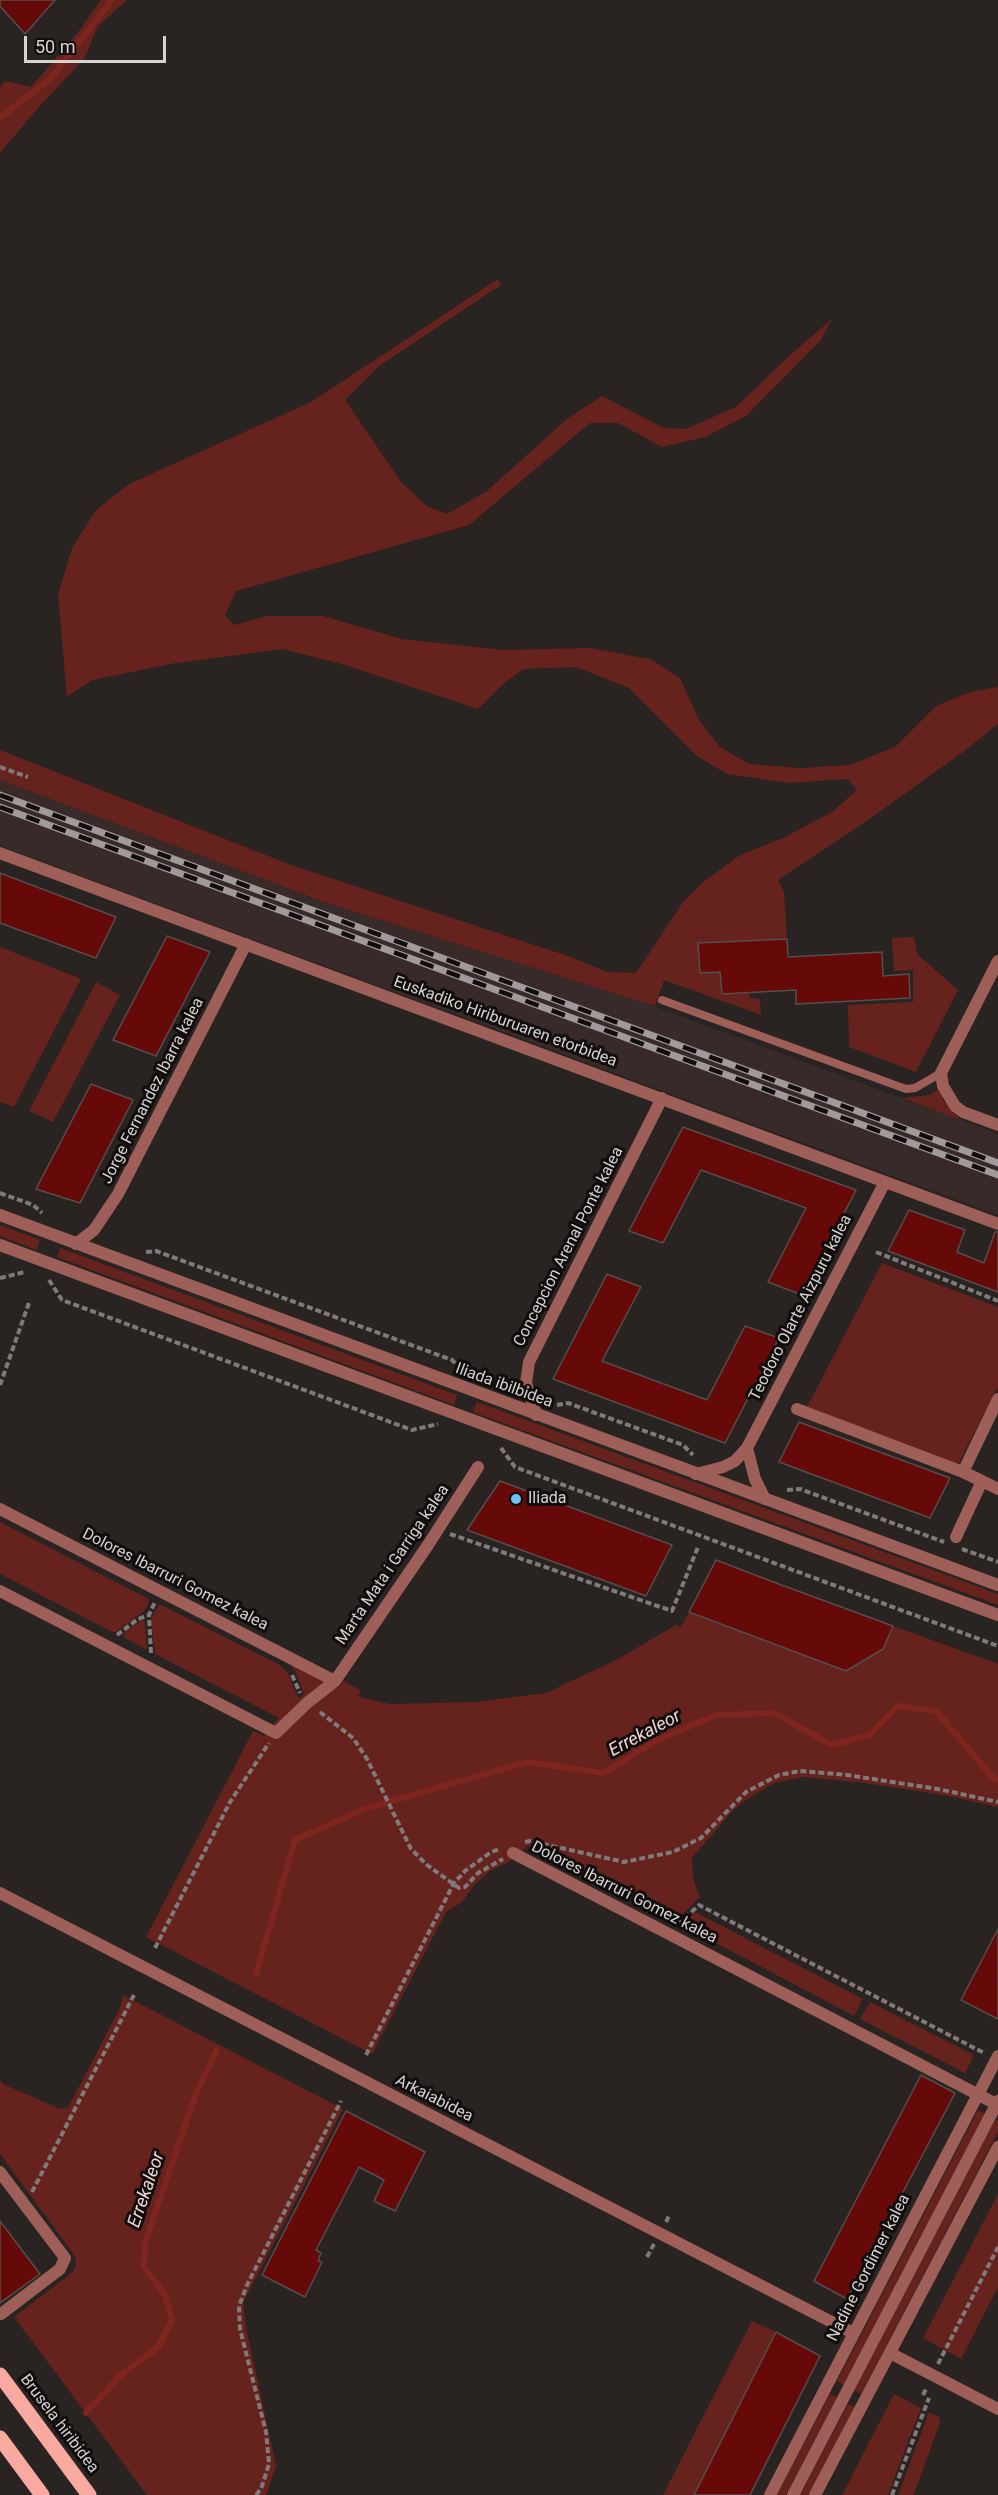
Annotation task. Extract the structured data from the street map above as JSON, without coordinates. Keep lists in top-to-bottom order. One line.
{"streets":{"main road":["Brusela hiribidea"],"street":["Euskadiko Hiriburuaren etorbidea","Jorge Fernandez Ibarra kalea","Concepcion Arenal Ponte kalea","Teodoro Olarte Aizpuru kalea","Iliada ibilbidea","Marta Mata i Garriga kalea","Dolores Ibarruri Gomez kalea","Arkaiabidea","Nadine Gordimer kalea"]},"crossings":[["Euskadiko Hiriburuaren etorbidea","Jorge Fernandez Ibarra kalea"],["Euskadiko Hiriburuaren etorbidea","Concepcion Arenal Ponte kalea"],["Euskadiko Hiriburuaren etorbidea","Teodoro Olarte Aizpuru kalea"],["Jorge Fernandez Ibarra kalea","Iliada ibilbidea"],["Concepcion Arenal Ponte kalea","Iliada ibilbidea"],["Teodoro Olarte Aizpuru kalea","Iliada ibilbidea"],["Marta Mata i Garriga kalea","Dolores Ibarruri Gomez kalea"],["Dolores Ibarruri Gomez kalea","Nadine Gordimer kalea"],["Arkaiabidea","Nadine Gordimer kalea"]],"water":["Errekaleor"],"places":["Iliada"],"scale_bar":"50 m"}
